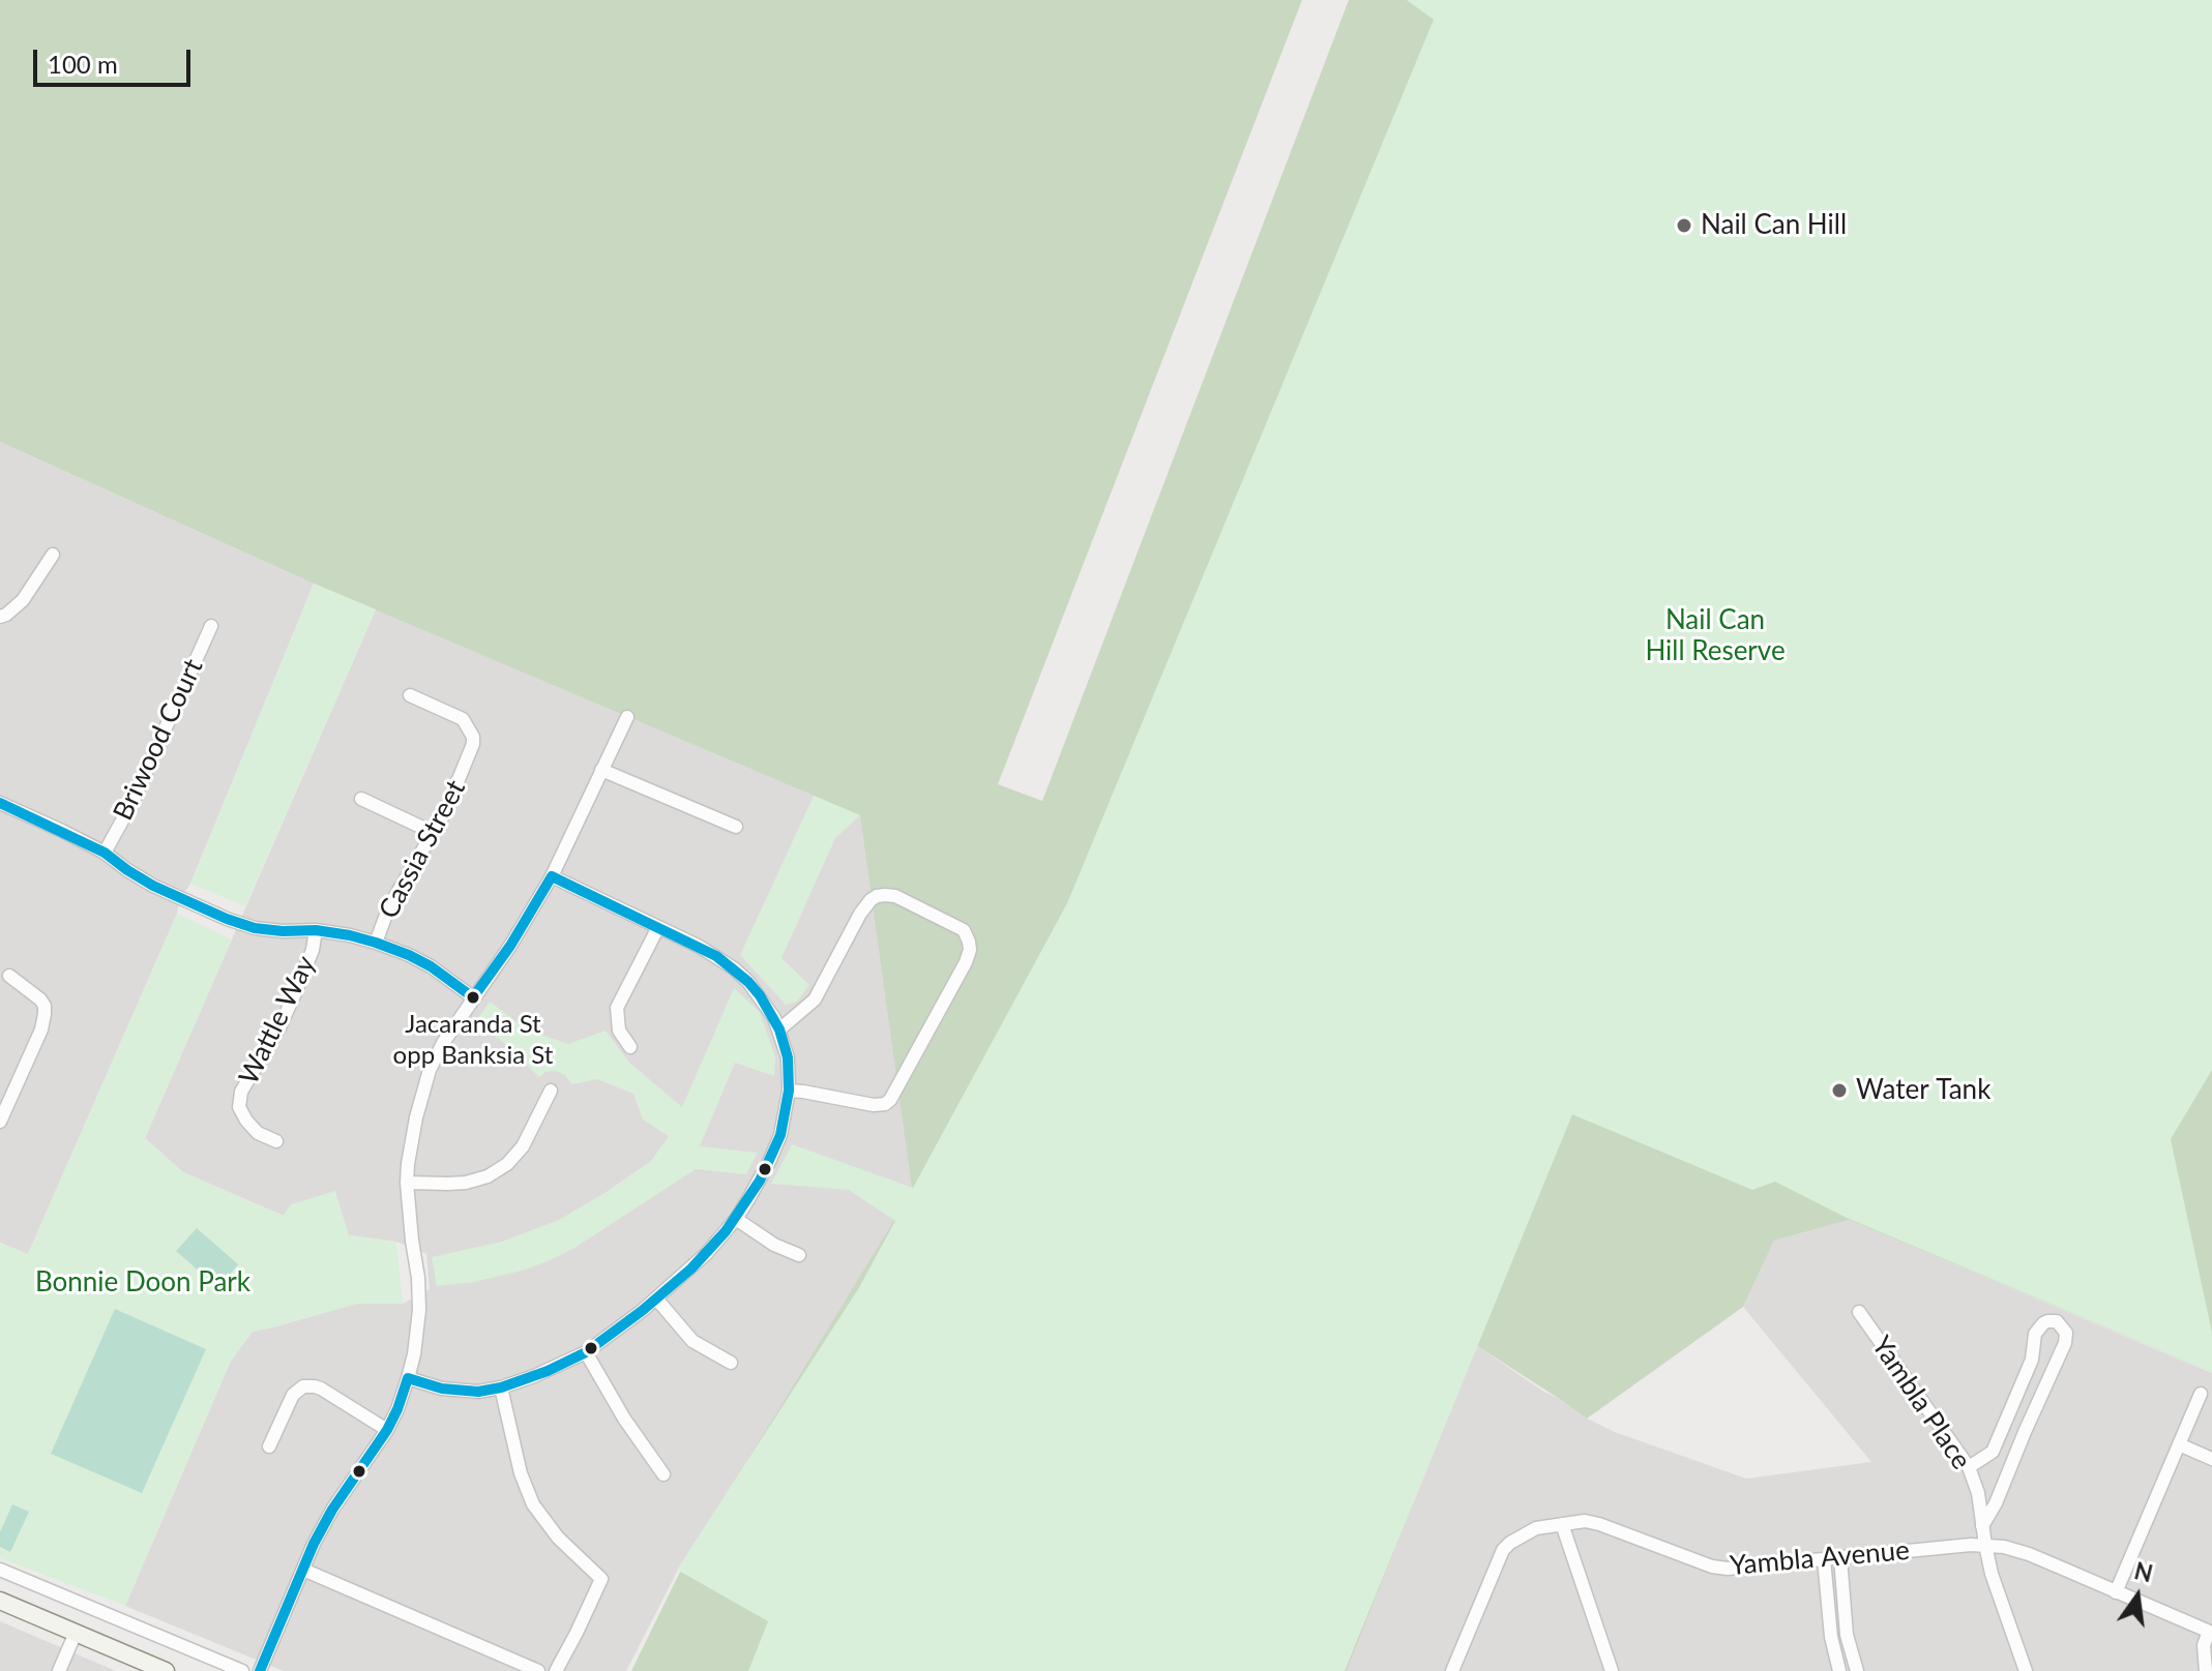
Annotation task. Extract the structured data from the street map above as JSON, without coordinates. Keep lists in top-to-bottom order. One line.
{"streets":{"street":["Briwood Court","Cassia Street","Wattle Way","Yambla Place","Yambla Avenue"]},"crossings":[["Yambla Place","Yambla Avenue"]],"parks":["Nail Can Hill Reserve","Bonnie Doon Park"],"places":["Nail Can Hill","Jacaranda St opp Banksia St","Water Tank"],"scale_bar":"100 m","north":"top"}
